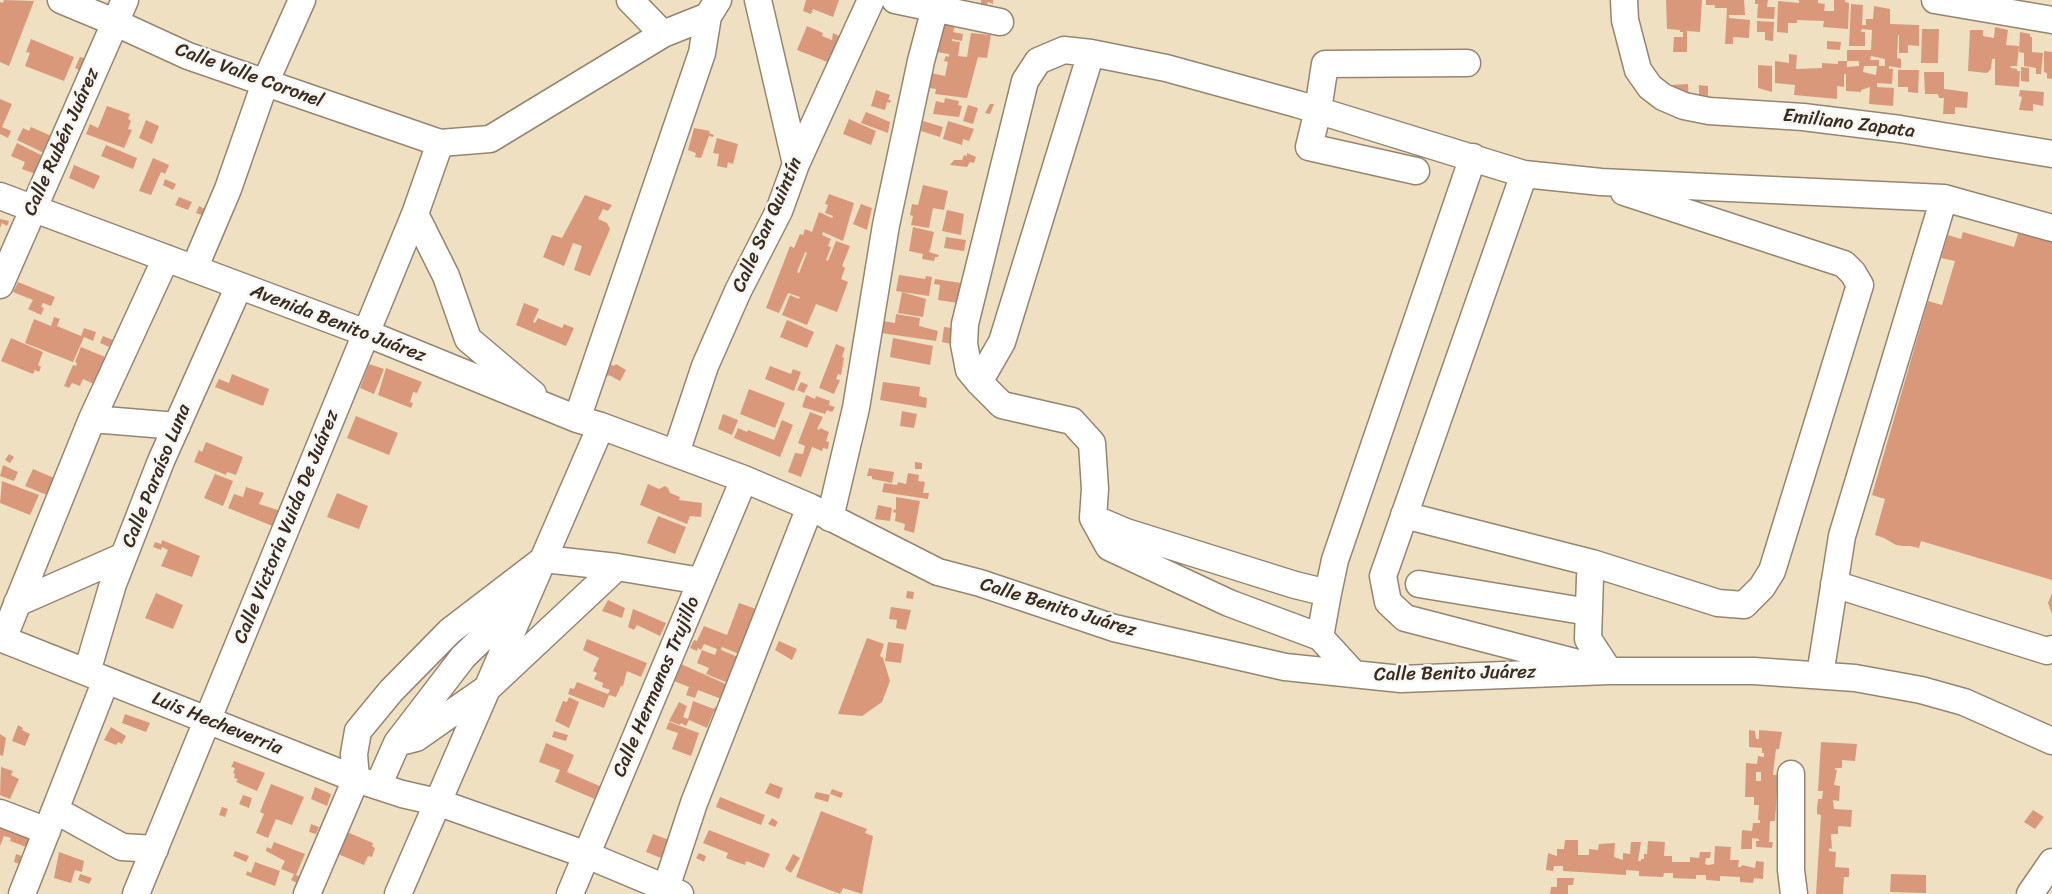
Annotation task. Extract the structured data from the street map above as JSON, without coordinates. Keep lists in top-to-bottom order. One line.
{"streets":{"street":["Calle Valle Coronel","Emiliano Zapata","Calle Rubén Juárez","Calle San Quintín","Avenida Benito Juárez","Calle Paraíso Luna","Calle Victoria Vuida De Juárez","Calle Benito Juárez","Calle Hermanos Trujillo","Luis Hecheverria"]},"crossings":[["Calle Valle Coronel","Calle Rubén Juárez"],["Calle Valle Coronel","Calle Victoria Vuida De Juárez"],["Calle Rubén Juárez","Avenida Benito Juárez"],["Calle San Quintín","Avenida Benito Juárez"],["Calle San Quintín","Calle Benito Juárez"],["Avenida Benito Juárez","Calle Paraíso Luna"],["Avenida Benito Juárez","Calle Victoria Vuida De Juárez"],["Avenida Benito Juárez","Calle Benito Juárez"],["Calle Paraíso Luna","Luis Hecheverria"],["Calle Victoria Vuida De Juárez","Luis Hecheverria"],["Calle Benito Juárez","Calle Hermanos Trujillo"],["Calle Hermanos Trujillo","Luis Hecheverria"]]}
